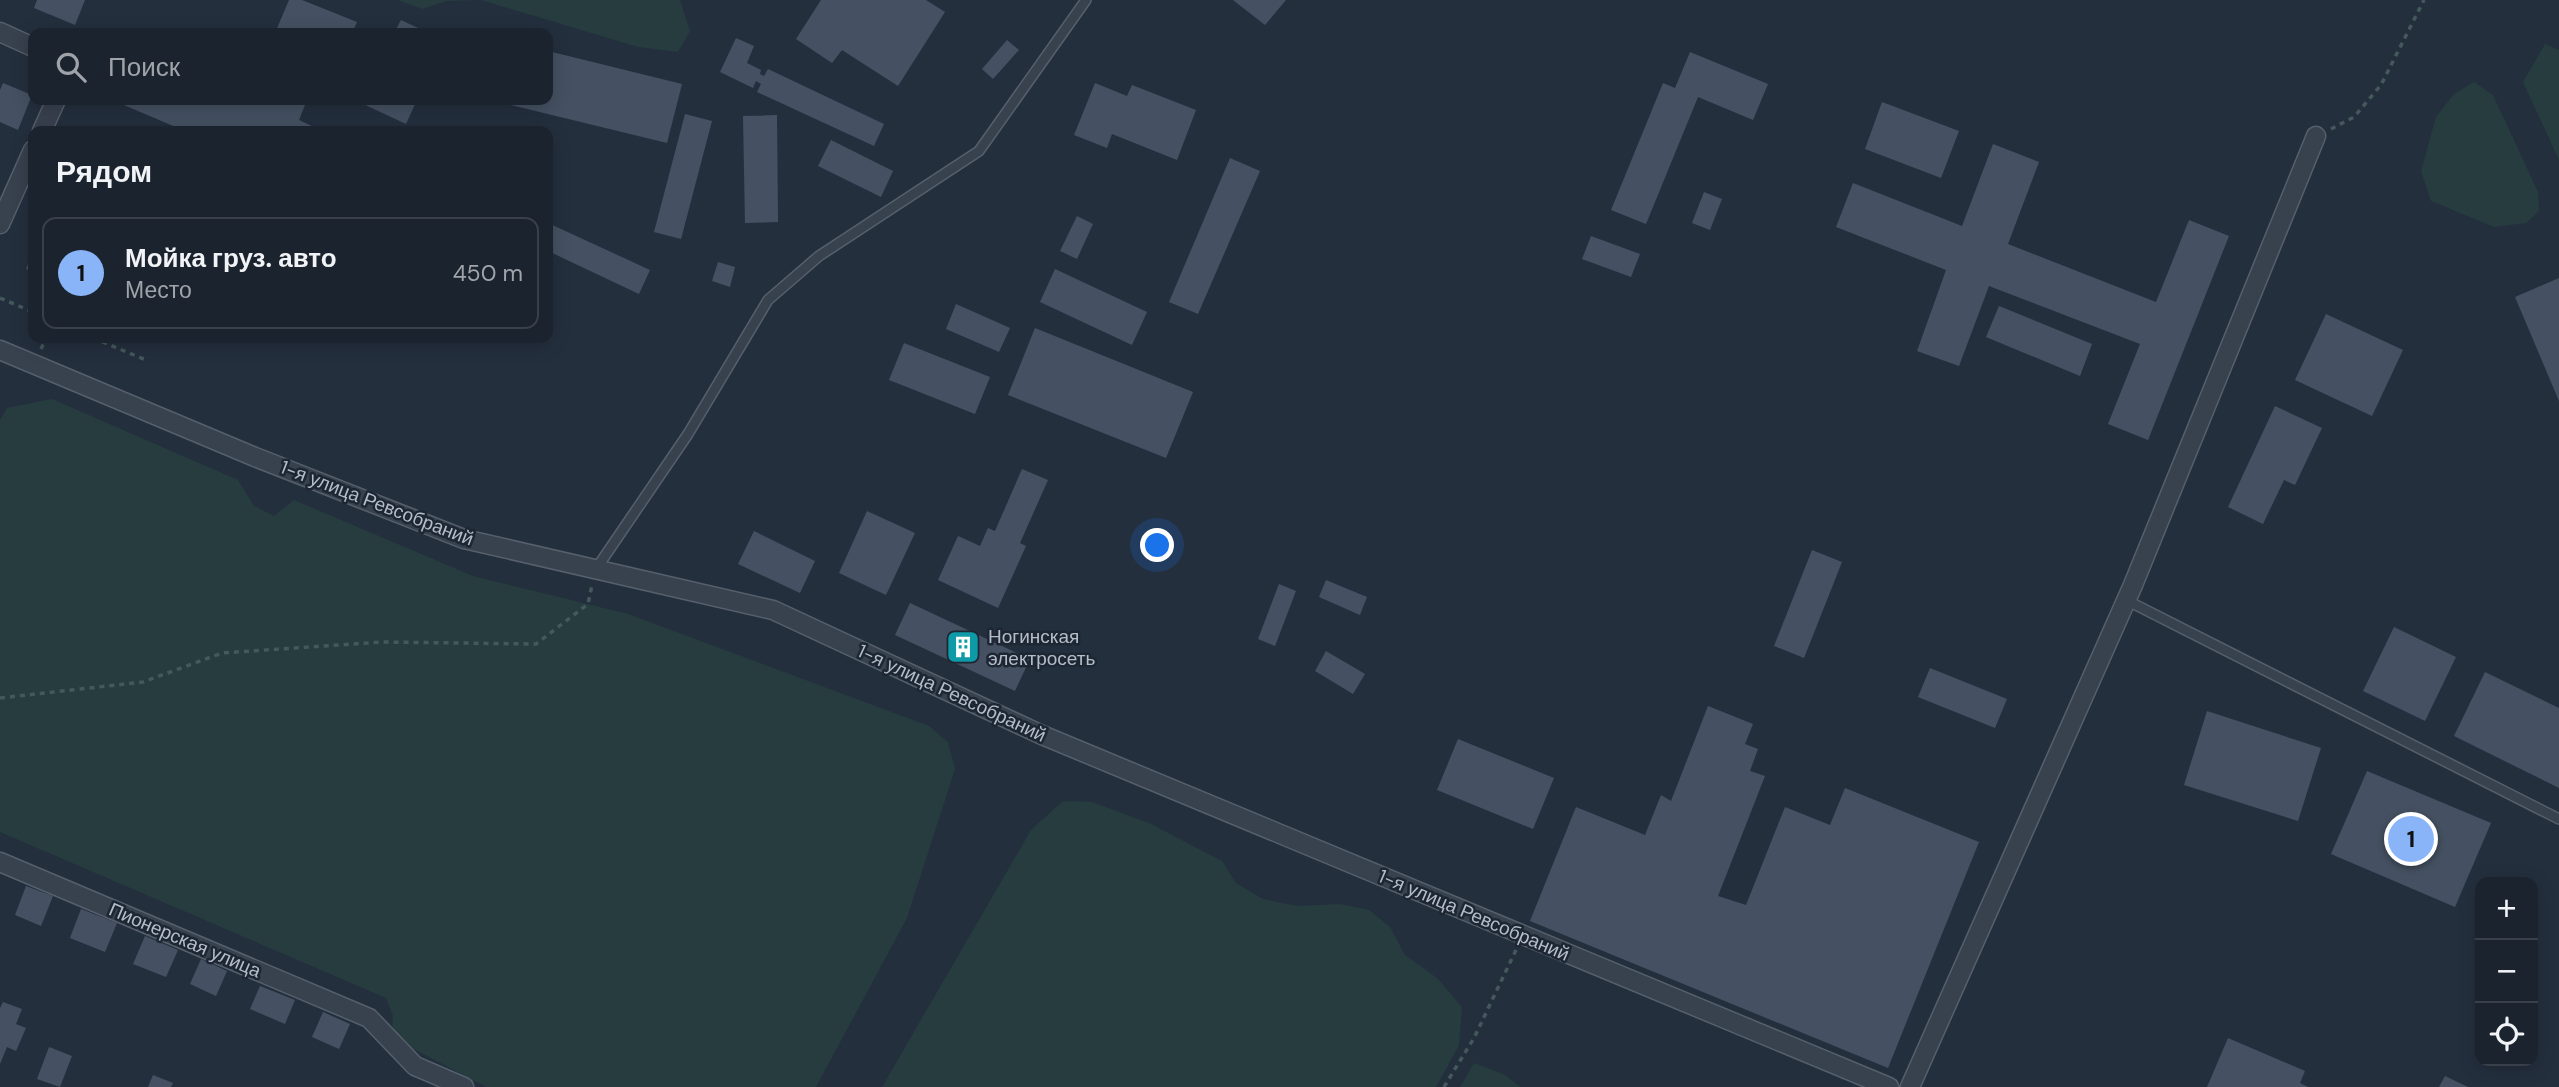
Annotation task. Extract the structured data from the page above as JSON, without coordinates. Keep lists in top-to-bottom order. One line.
{"streets":{"street":["1-я улица Ревсобраний","Пионерская улица"]},"places":{"building":["Ногинская электросеть"]},"page":{"search":"Поиск","heading":"Рядом","list":[{"mark":"1","name":"Мойка груз. авто","note":"Место","value":"450 m"}],"pins":"1","map_buttons":["+","−"]}}
